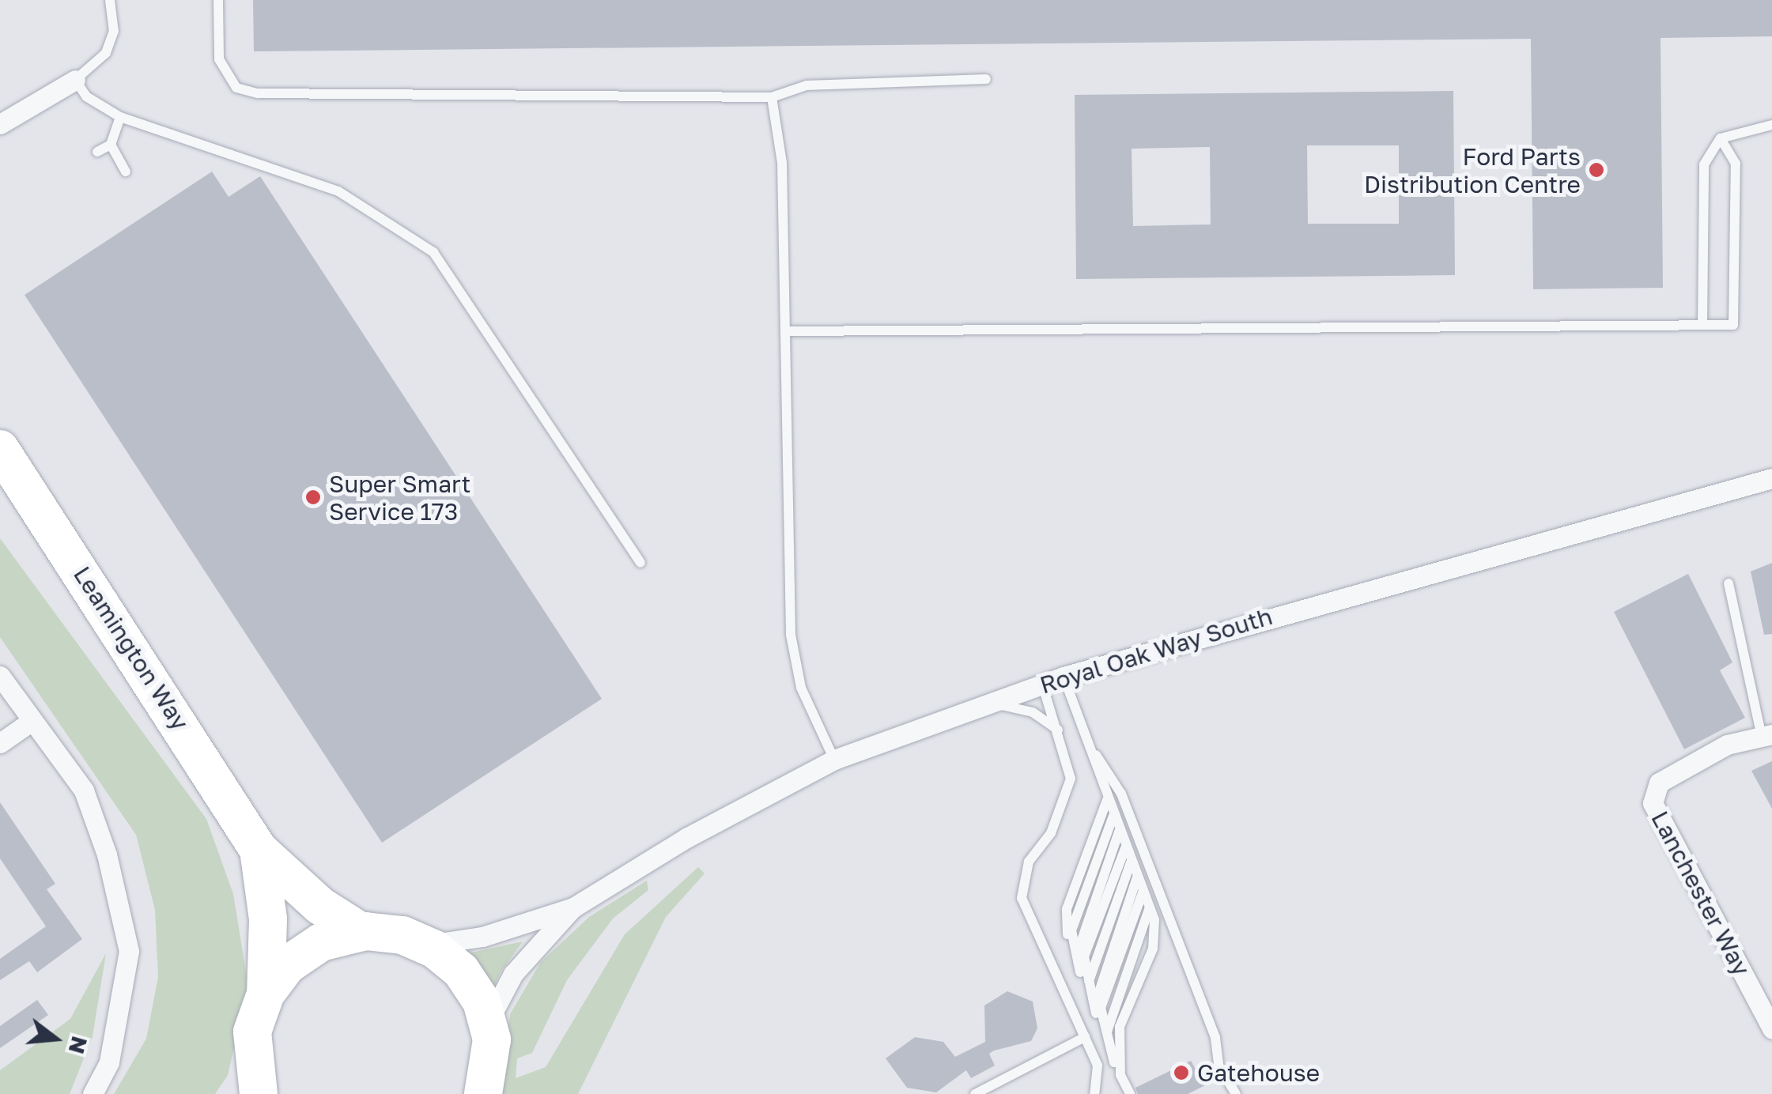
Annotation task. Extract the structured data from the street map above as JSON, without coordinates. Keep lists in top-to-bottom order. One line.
{"streets":{"highway":["Leamington Way"],"street":["Royal Oak Way South","Lanchester Way"]},"places":["Ford Parts Distribution Centre","Super Smart Service 173","Gatehouse"],"north":"right"}
